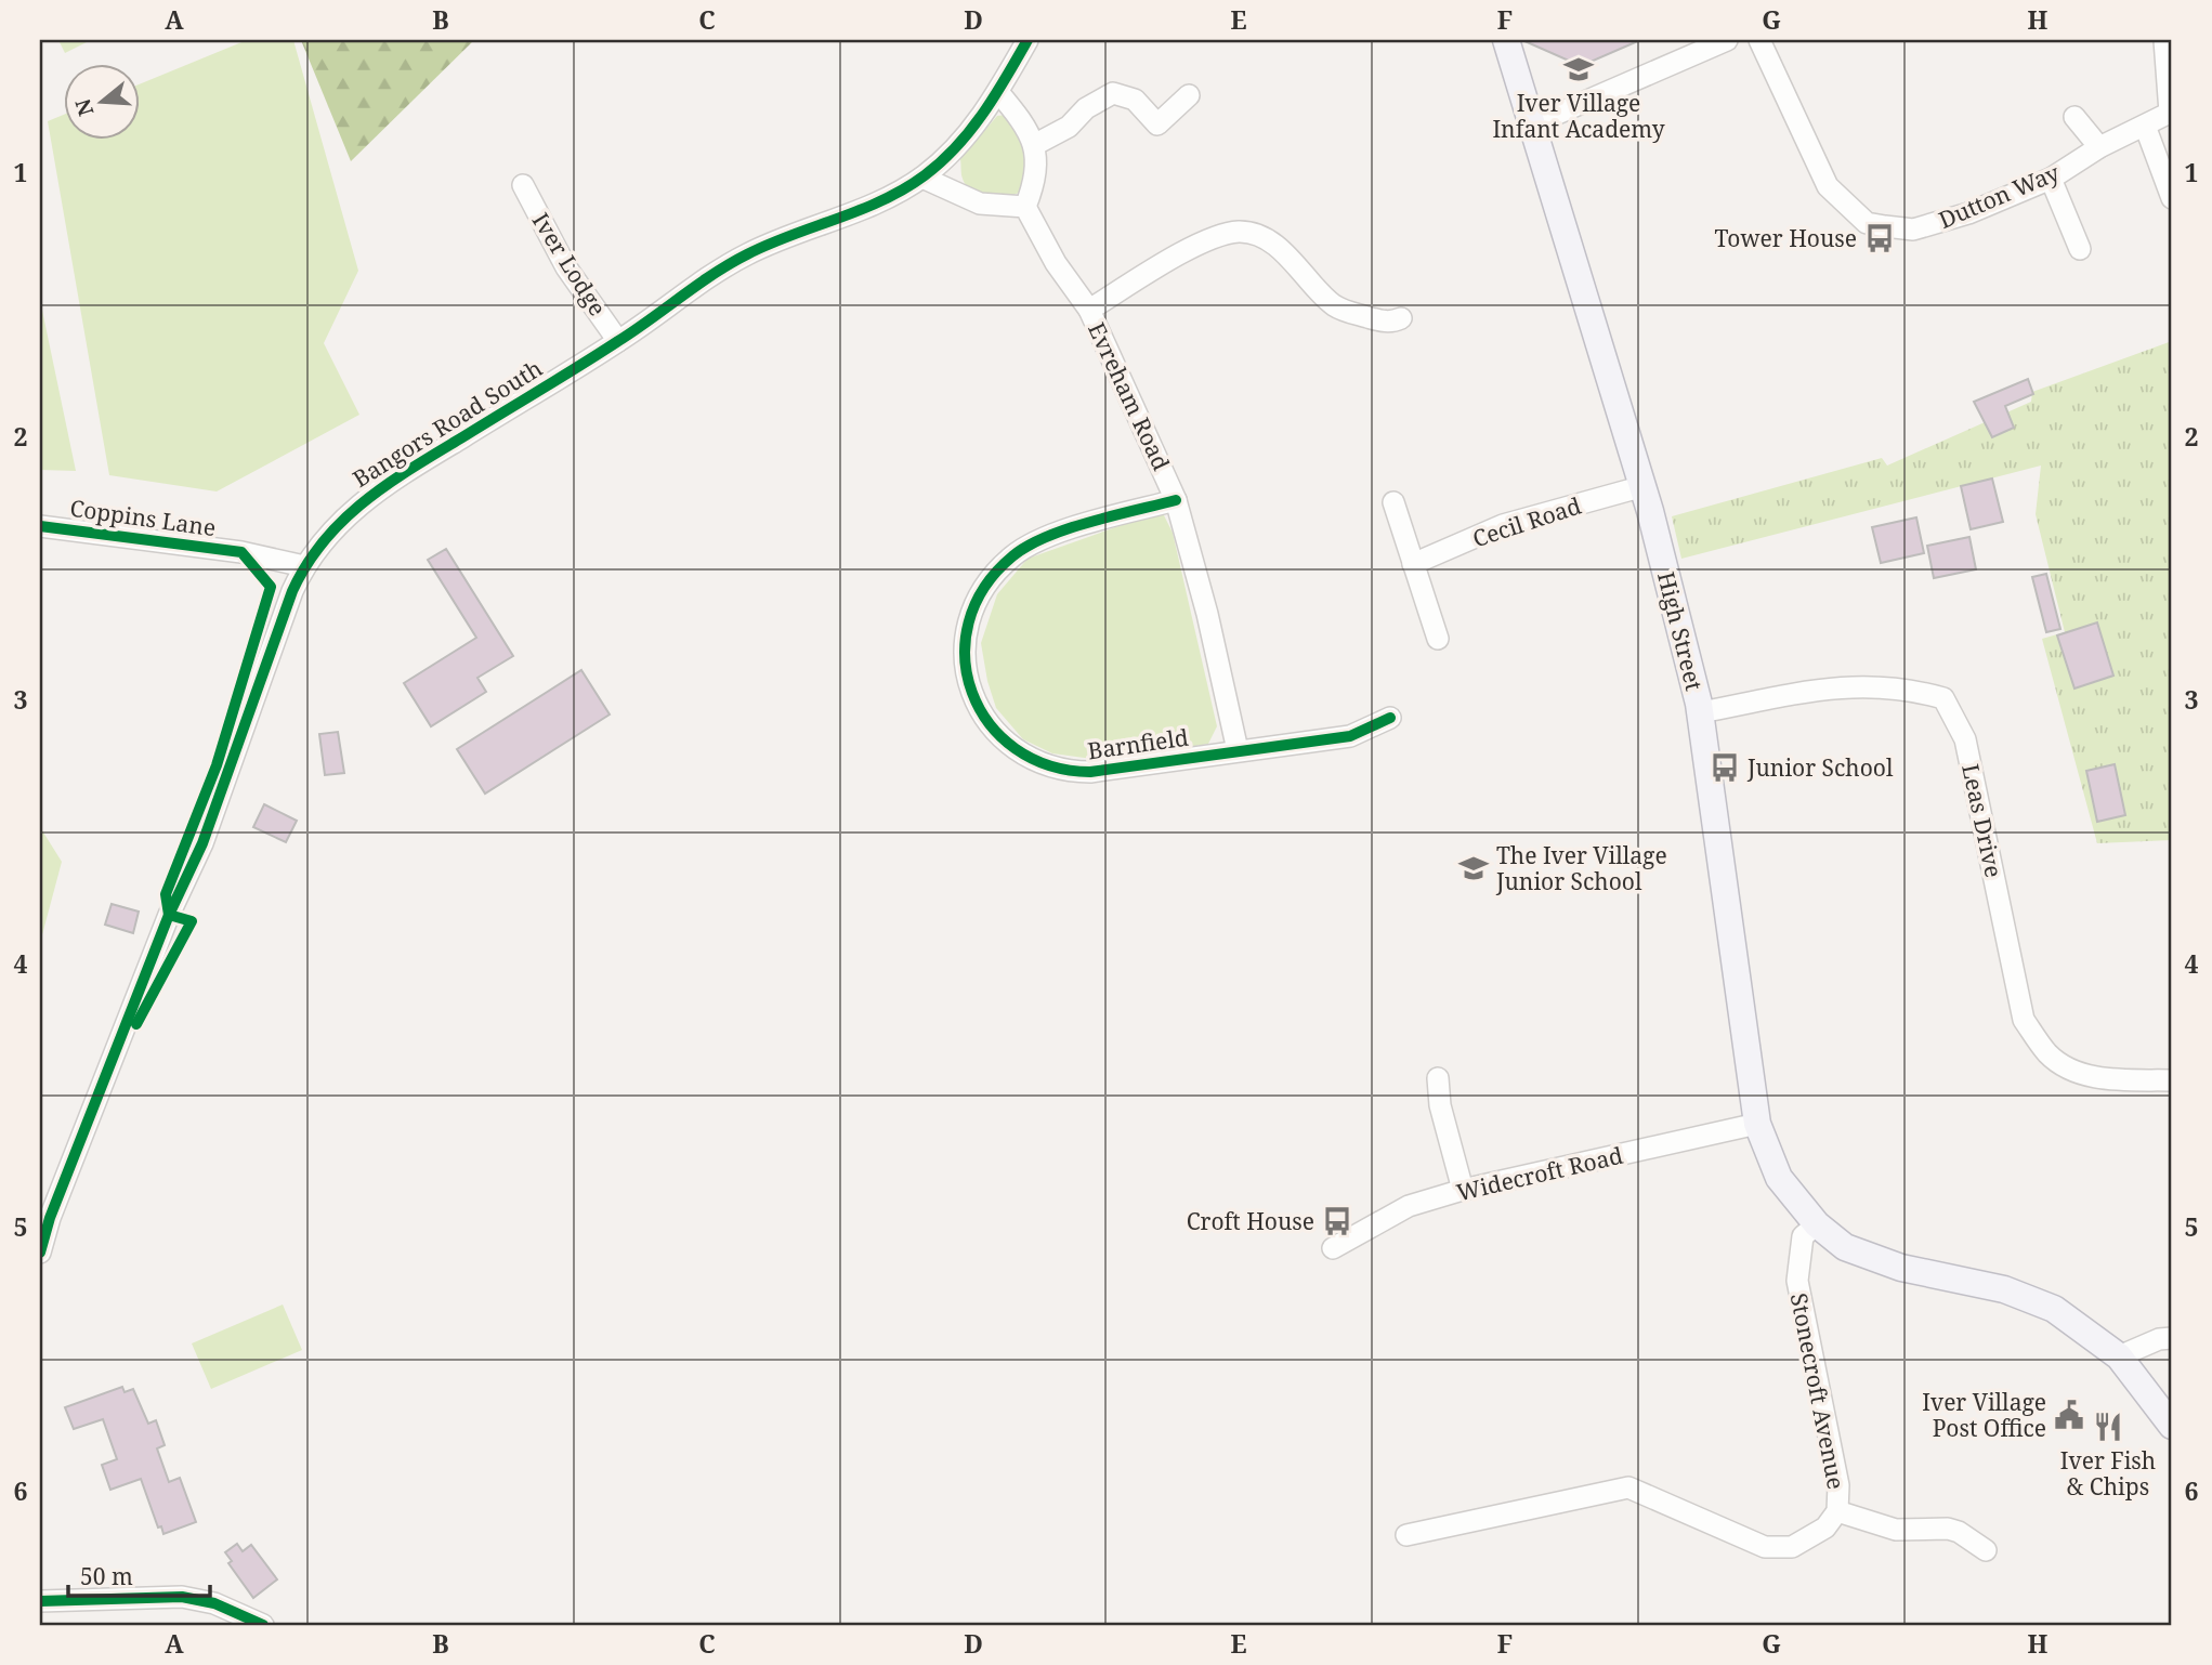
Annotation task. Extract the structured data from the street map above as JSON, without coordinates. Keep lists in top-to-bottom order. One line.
{"streets":{"main road":["High Street"],"street":["Dutton Way","Iver Lodge","Evreham Road","Bangors Road South","Coppins Lane","Cecil Road","Barnfield","Leas Drive","Widecroft Road","Stonecroft Avenue"]},"crossings":[["Iver Lodge","Bangors Road South"],["Evreham Road","Barnfield"],["Bangors Road South","Coppins Lane"],["Cecil Road","High Street"],["High Street","Leas Drive"],["High Street","Widecroft Road"],["High Street","Stonecroft Avenue"]],"places":{"school or university":["Iver Village Infant Academy","The Iver Village Junior School"],"bus stop":["Tower House","Junior School","Croft House"],"public building":["Iver Village Post Office"],"restaurant":["Iver Fish & Chips"]},"scale_bar":"50 m","north":"left","grid":{"columns":["A","B","C","D","E","F","G","H"],"rows":["1","2","3","4","5","6"]}}
